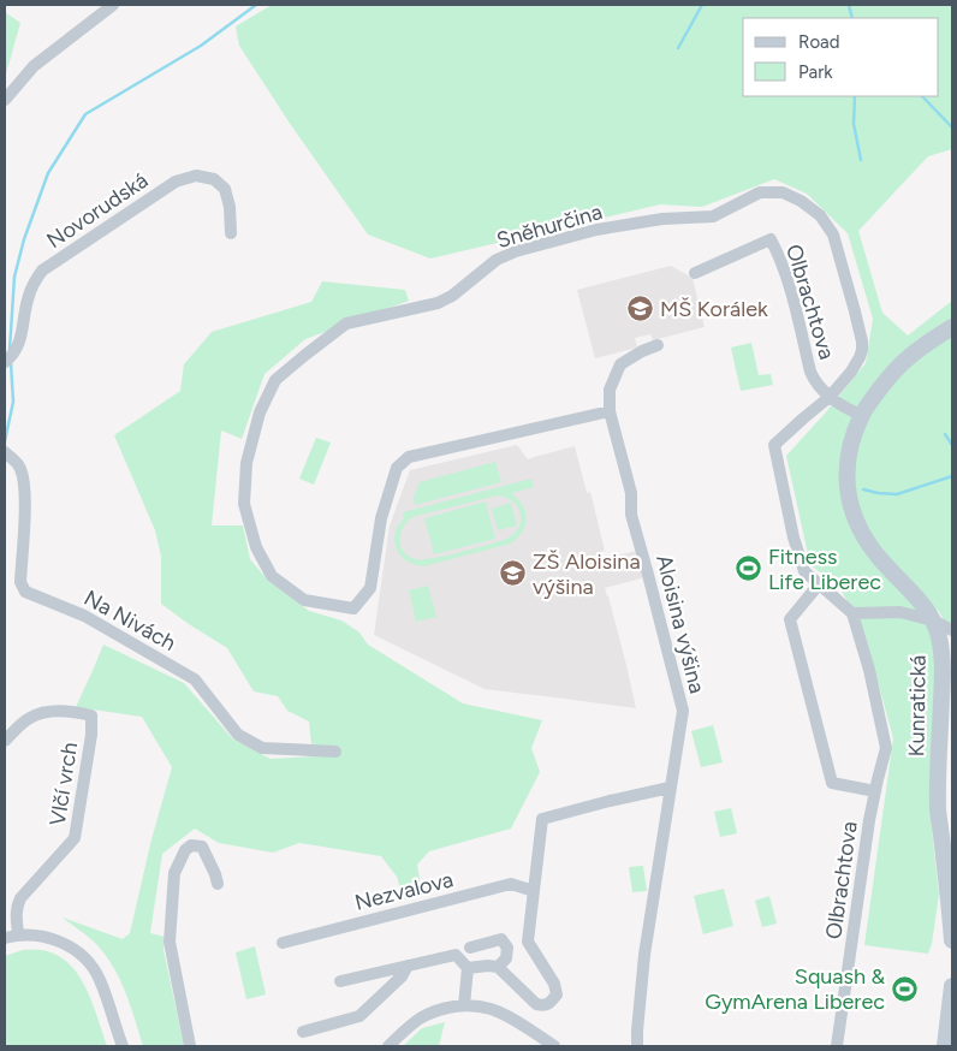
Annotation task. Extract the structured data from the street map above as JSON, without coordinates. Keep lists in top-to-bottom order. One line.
{"streets":{"street":["Novorudská","Sněhurčina","Olbrachtova","Na Nivách","Aloisina výšina","Kunratická","Vlčí vrch","Nezvalova"]},"crossings":[["Sněhurčina","Olbrachtova"],["Sněhurčina","Aloisina výšina"],["Olbrachtova","Kunratická"]],"places":{"school or university":["MŠ Korálek","ZŠ Aloisina výšina"],"sports":["Fitness Life Liberec","Squash & GymArena Liberec"]},"legend":["Road","Park"]}
